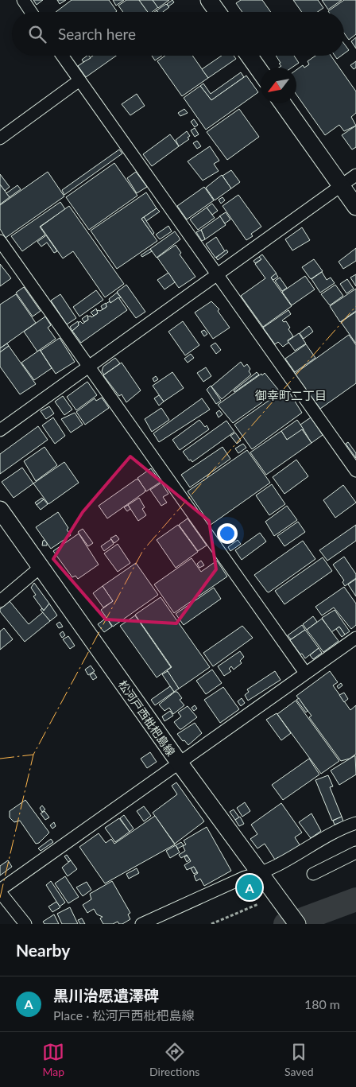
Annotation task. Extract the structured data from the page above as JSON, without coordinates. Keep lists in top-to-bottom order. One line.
{"streets":{"main road":["松河戸西枇杷島線"]},"districts":["御幸町二丁目"],"north":"bottom left","page":{"search":"Search here","pins":"A","heading":"Nearby","list":[{"mark":"A","name":"黒川治愿遺澤碑","note":"Place · 松河戸西枇杷島線","value":"180 m"}],"nav":["Map","Directions","Saved"]}}
